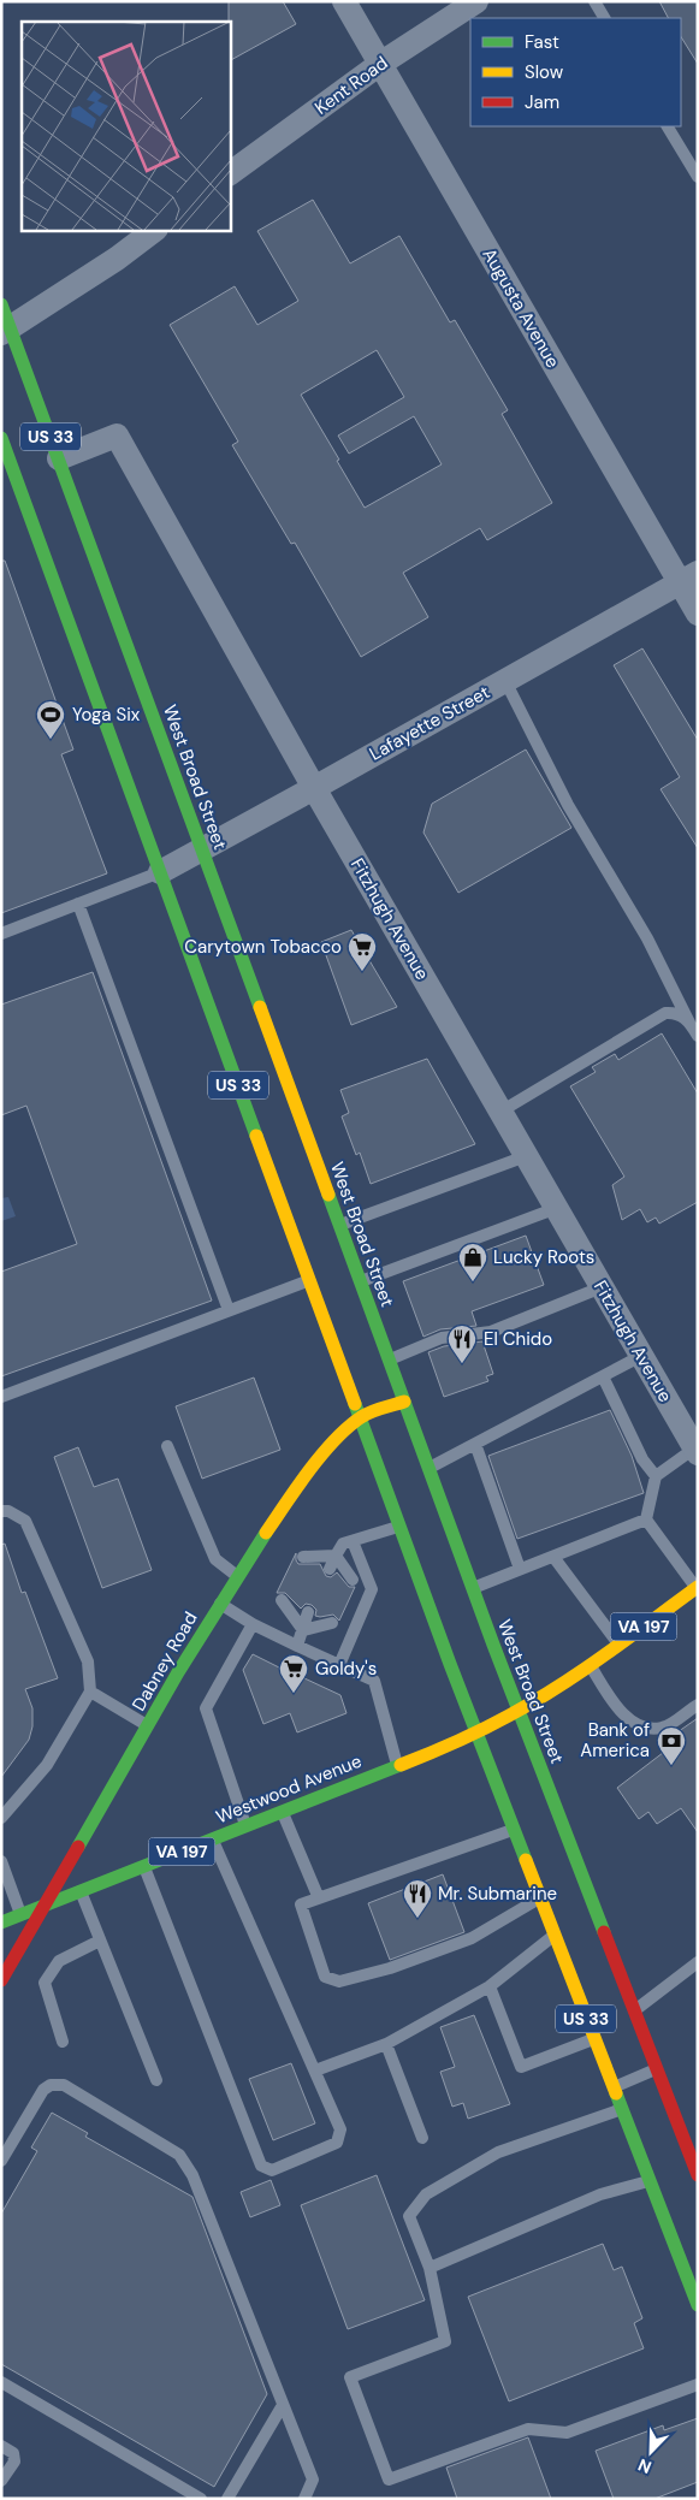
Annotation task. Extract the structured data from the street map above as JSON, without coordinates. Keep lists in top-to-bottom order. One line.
{"streets":{"main road":["US 33","West Broad Street","VA 197","Dabney Road","Westwood Avenue"],"street":["Kent Road","Augusta Avenue","Lafayette Street","Fitzhugh Avenue"]},"crossings":[["Kent Road","Augusta Avenue"],["Augusta Avenue","Lafayette Street"],["US 33","Lafayette Street"],["US 33","Dabney Road"],["US 33","Westwood Avenue"],["Lafayette Street","West Broad Street"],["Lafayette Street","Fitzhugh Avenue"],["West Broad Street","Fitzhugh Avenue"],["West Broad Street","VA 197"],["West Broad Street","Dabney Road"],["West Broad Street","Westwood Avenue"],["VA 197","Westwood Avenue"],["Dabney Road","Westwood Avenue"]],"places":{"sports":["Yoga Six"],"supermarket":["Carytown Tobacco","Goldy's"],"shop":["Lucky Roots"],"restaurant":["El Chido","Mr. Submarine"],"bank":["Bank of America"]},"legend":["Fast","Slow","Jam"],"north":"bottom left"}
